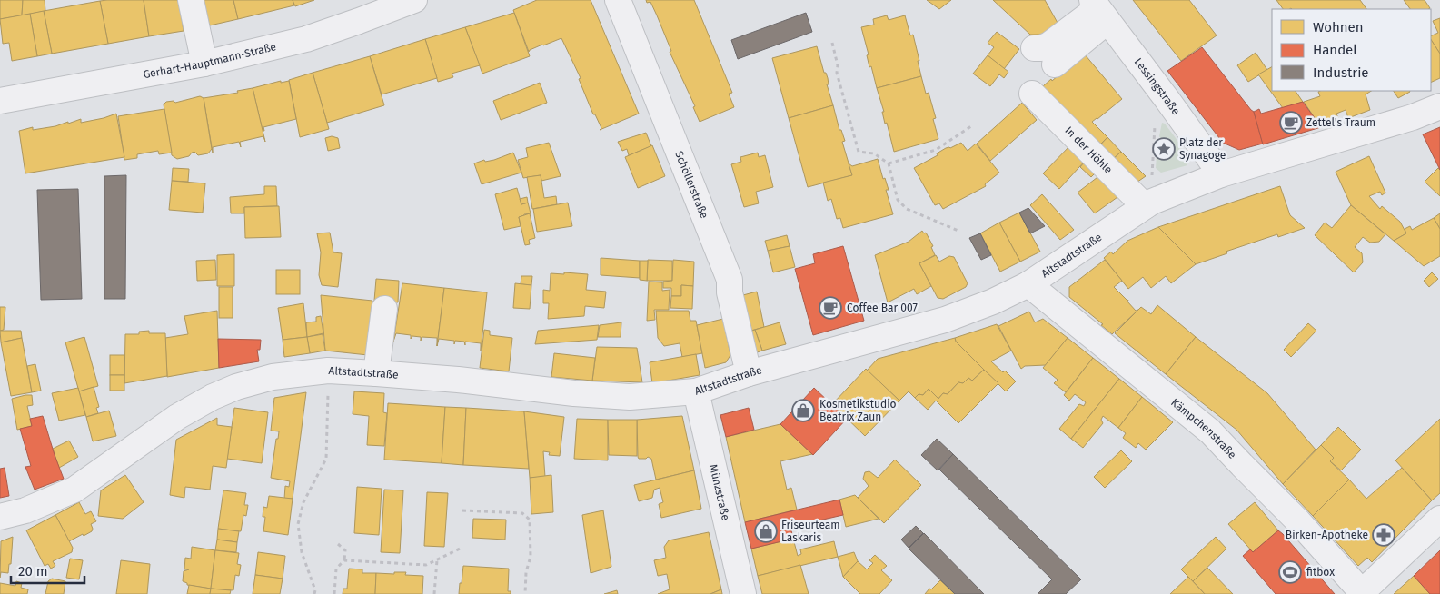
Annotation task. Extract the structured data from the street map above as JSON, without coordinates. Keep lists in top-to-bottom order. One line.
{"streets":{"street":["Gerhart-Hauptmann-Straße","Lessingstraße","In der Höhle","Schöllerstraße","Altstadtstraße","Kämpchenstraße","Münzstraße"]},"crossings":[["Lessingstraße","Altstadtstraße"],["In der Höhle","Altstadtstraße"],["Schöllerstraße","Altstadtstraße"],["Altstadtstraße","Kämpchenstraße"],["Altstadtstraße","Münzstraße"]],"places":{"cafe":["Zettel's Traum","Coffee Bar 007"],"place":["Platz der Synagoge"],"shop":["Kosmetikstudio Beatrix Zaun","Friseurteam Laskaris"],"pharmacy":["Birken-Apotheke"],"sports":["fitbox"]},"legend":["Wohnen","Handel","Industrie"],"scale_bar":"20 m"}
